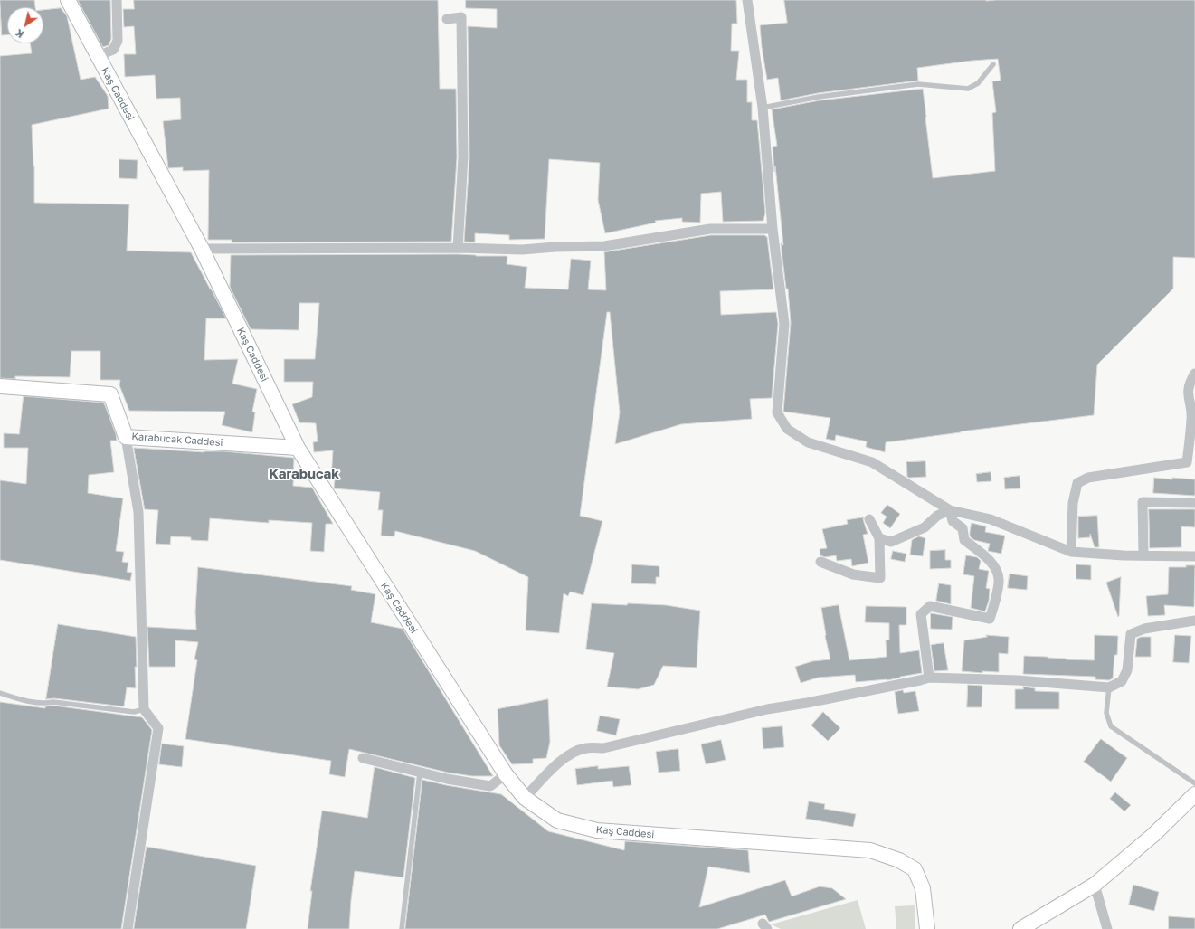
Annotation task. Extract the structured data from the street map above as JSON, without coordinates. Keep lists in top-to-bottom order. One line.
{"streets":{"street":["Kaş Caddesi","Karabucak Caddesi"]},"crossings":[["Kaş Caddesi","Karabucak Caddesi"]],"districts":["Karabucak"],"north":"bottom left"}
